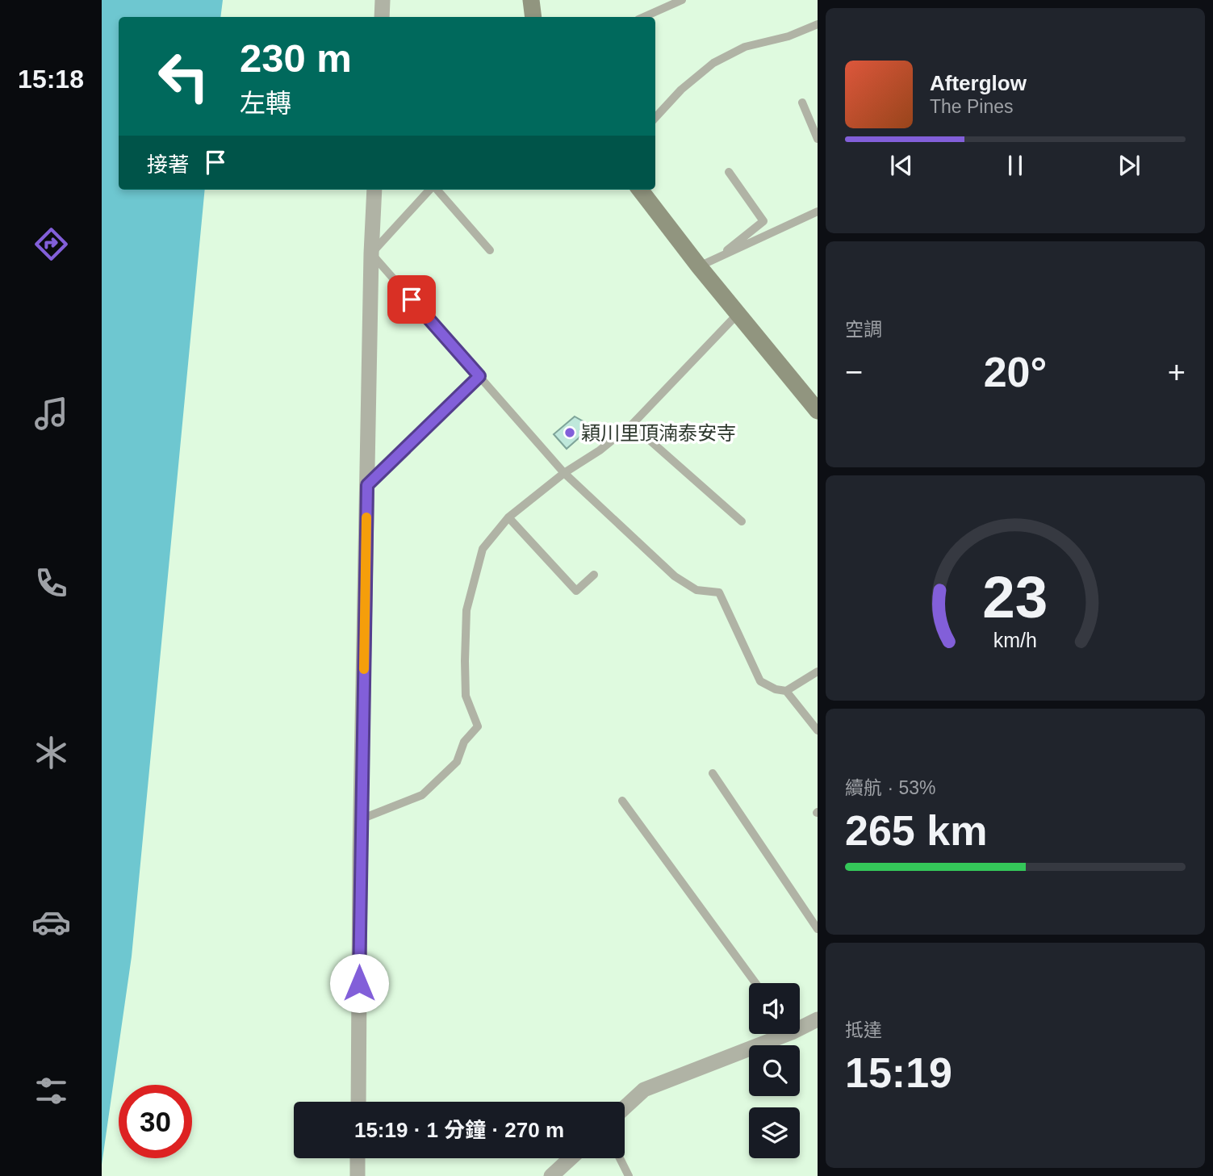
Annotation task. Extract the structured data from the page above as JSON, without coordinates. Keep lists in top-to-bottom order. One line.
{"places":["穎川里頂湳泰安寺"],"page":{"tabs":"15:18","turn":["230 m","左轉"],"song":["Afterglow","The Pines"],"then":"接著","tile":["空調",["續航 · 53%","265 km"],["抵達","15:19"]],"heat":["−","20°","+"],"limit":"30","trip":"15:19 · 1 分鐘 · 270 m","gauge":["23","km/h"]}}
